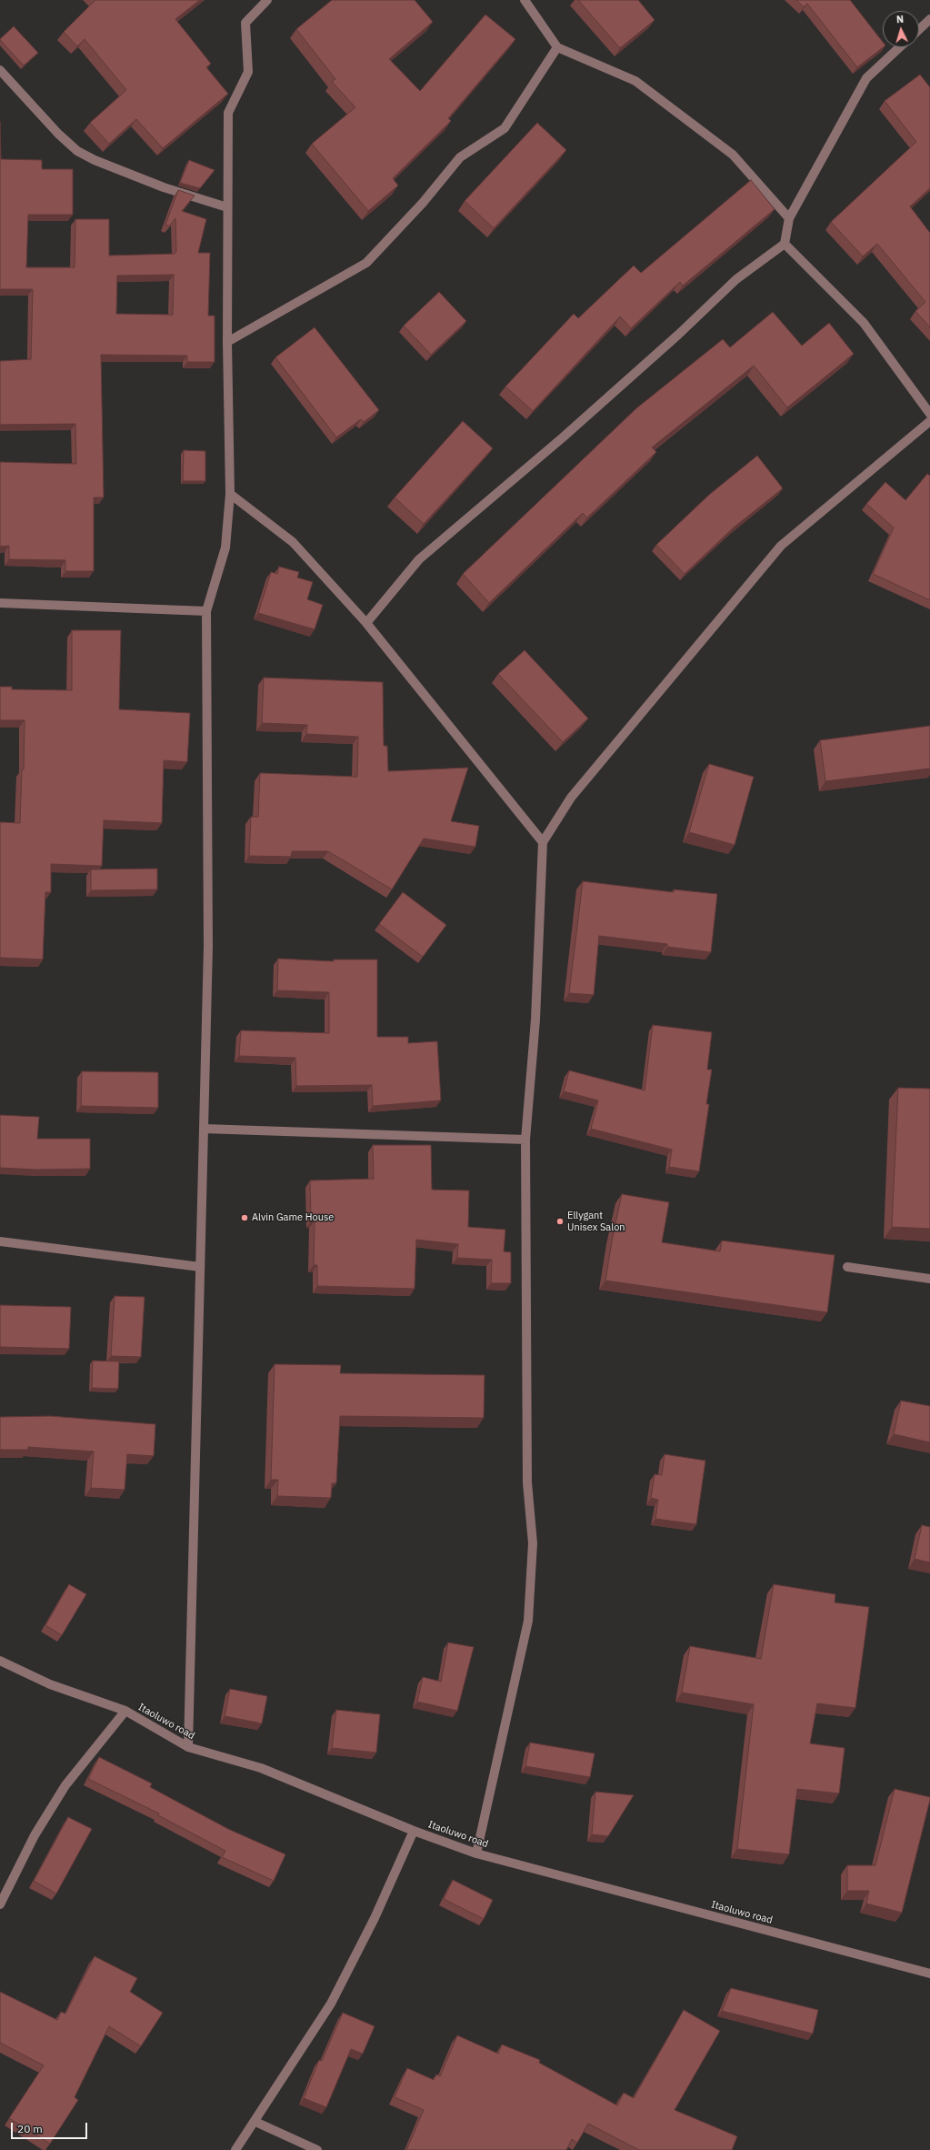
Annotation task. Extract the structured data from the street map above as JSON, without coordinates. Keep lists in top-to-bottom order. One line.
{"streets":{"street":["Itaoluwo road"]},"places":["Alvin Game House","Ellygant Unisex Salon"],"scale_bar":"20 m","north":"top"}
